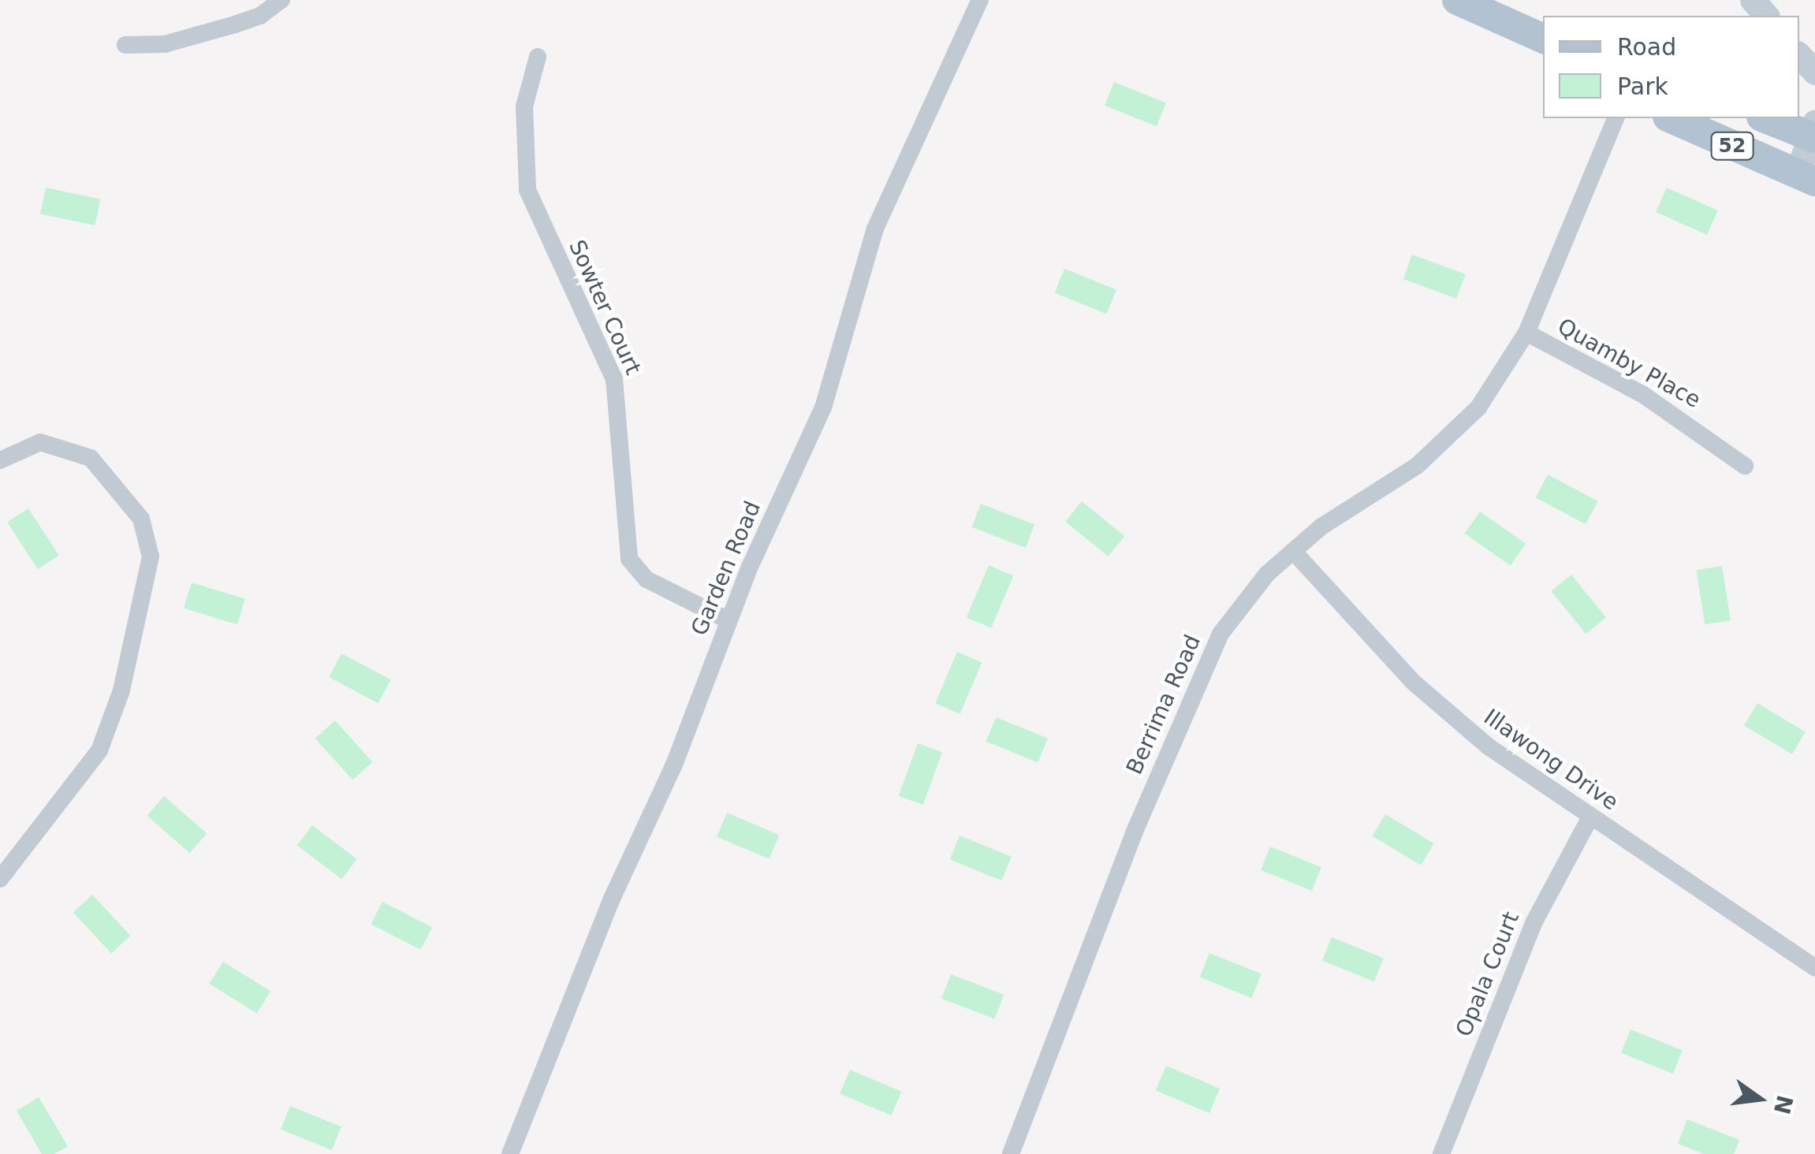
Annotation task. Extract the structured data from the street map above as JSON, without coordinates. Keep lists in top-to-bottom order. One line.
{"streets":{"main road":["52"],"street":["Sowter Court","Quamby Place","Garden Road","Berrima Road","Illawong Drive","Opala Court"]},"crossings":[["Sowter Court","Garden Road"],["Quamby Place","Berrima Road"],["Berrima Road","Illawong Drive"],["Illawong Drive","Opala Court"]],"legend":["Road","Park"],"north":"right"}
